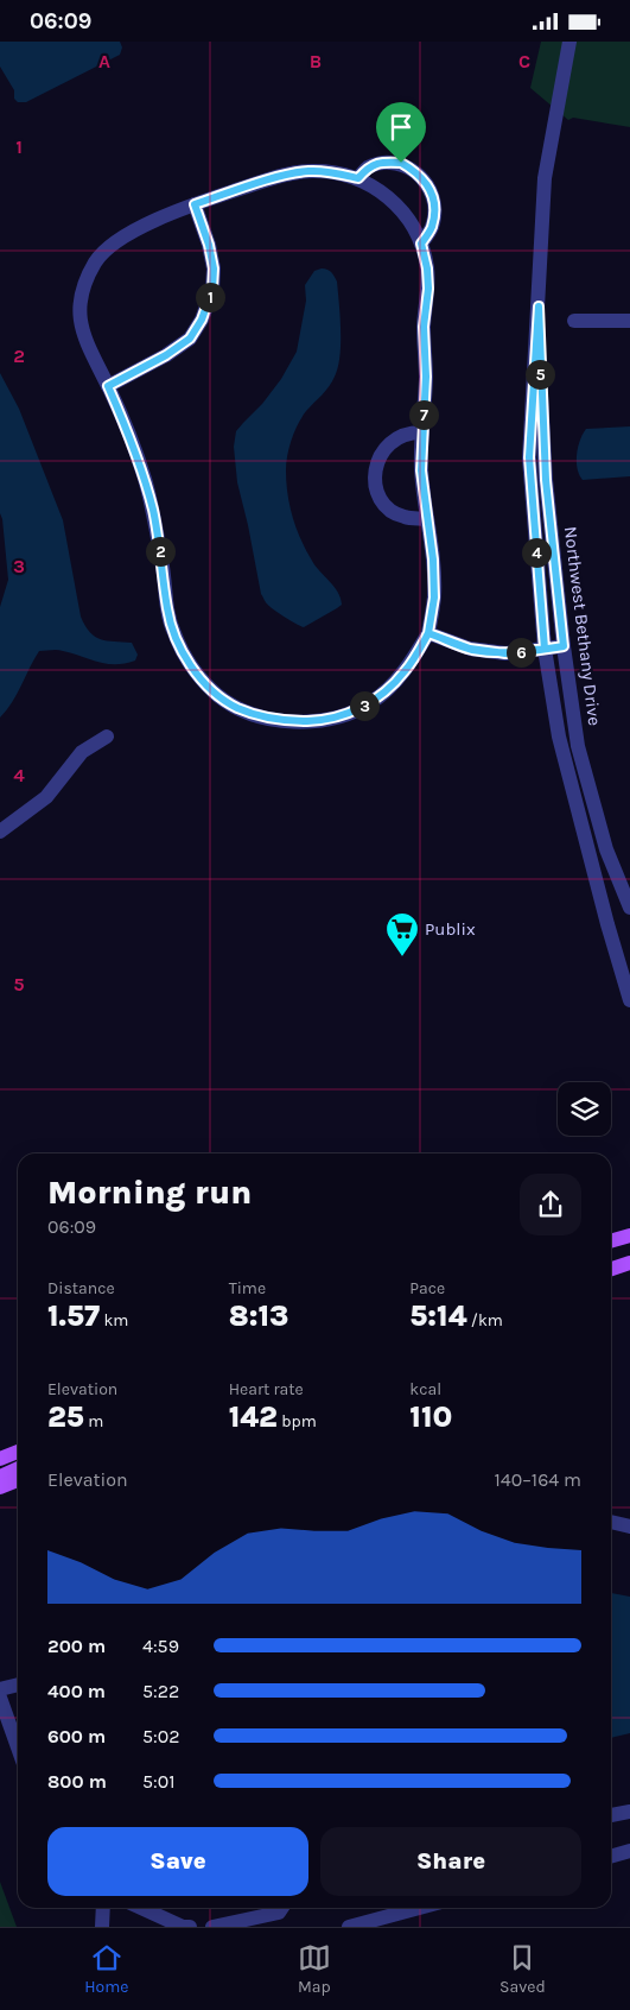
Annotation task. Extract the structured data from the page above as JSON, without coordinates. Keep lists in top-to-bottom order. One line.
{"streets":{"street":["Northwest Bethany Drive"]},"places":{"supermarket":["Publix"]},"page":{"status":"06:09","pins":["1","5","7","2","4","6","3"],"heading":["Morning run","06:09"],"stats":[["Distance","1.57 km"],["Time","8:13"],["Pace","5:14 /km"],["Elevation","25 m"],["Heart rate","142 bpm"],["kcal","110"]],"chart":["Elevation","140–164 m"],"list":[{"name":"200 m","note":"4:59"},{"name":"400 m","note":"5:22"},{"name":"600 m","note":"5:02"},{"name":"800 m","note":"5:01"}],"buttons":["Save","Share"],"tabs":["Home","Map","Saved"]},"grid":{"columns":["A","B","C"],"rows":["1","2","3","4","5"]}}
